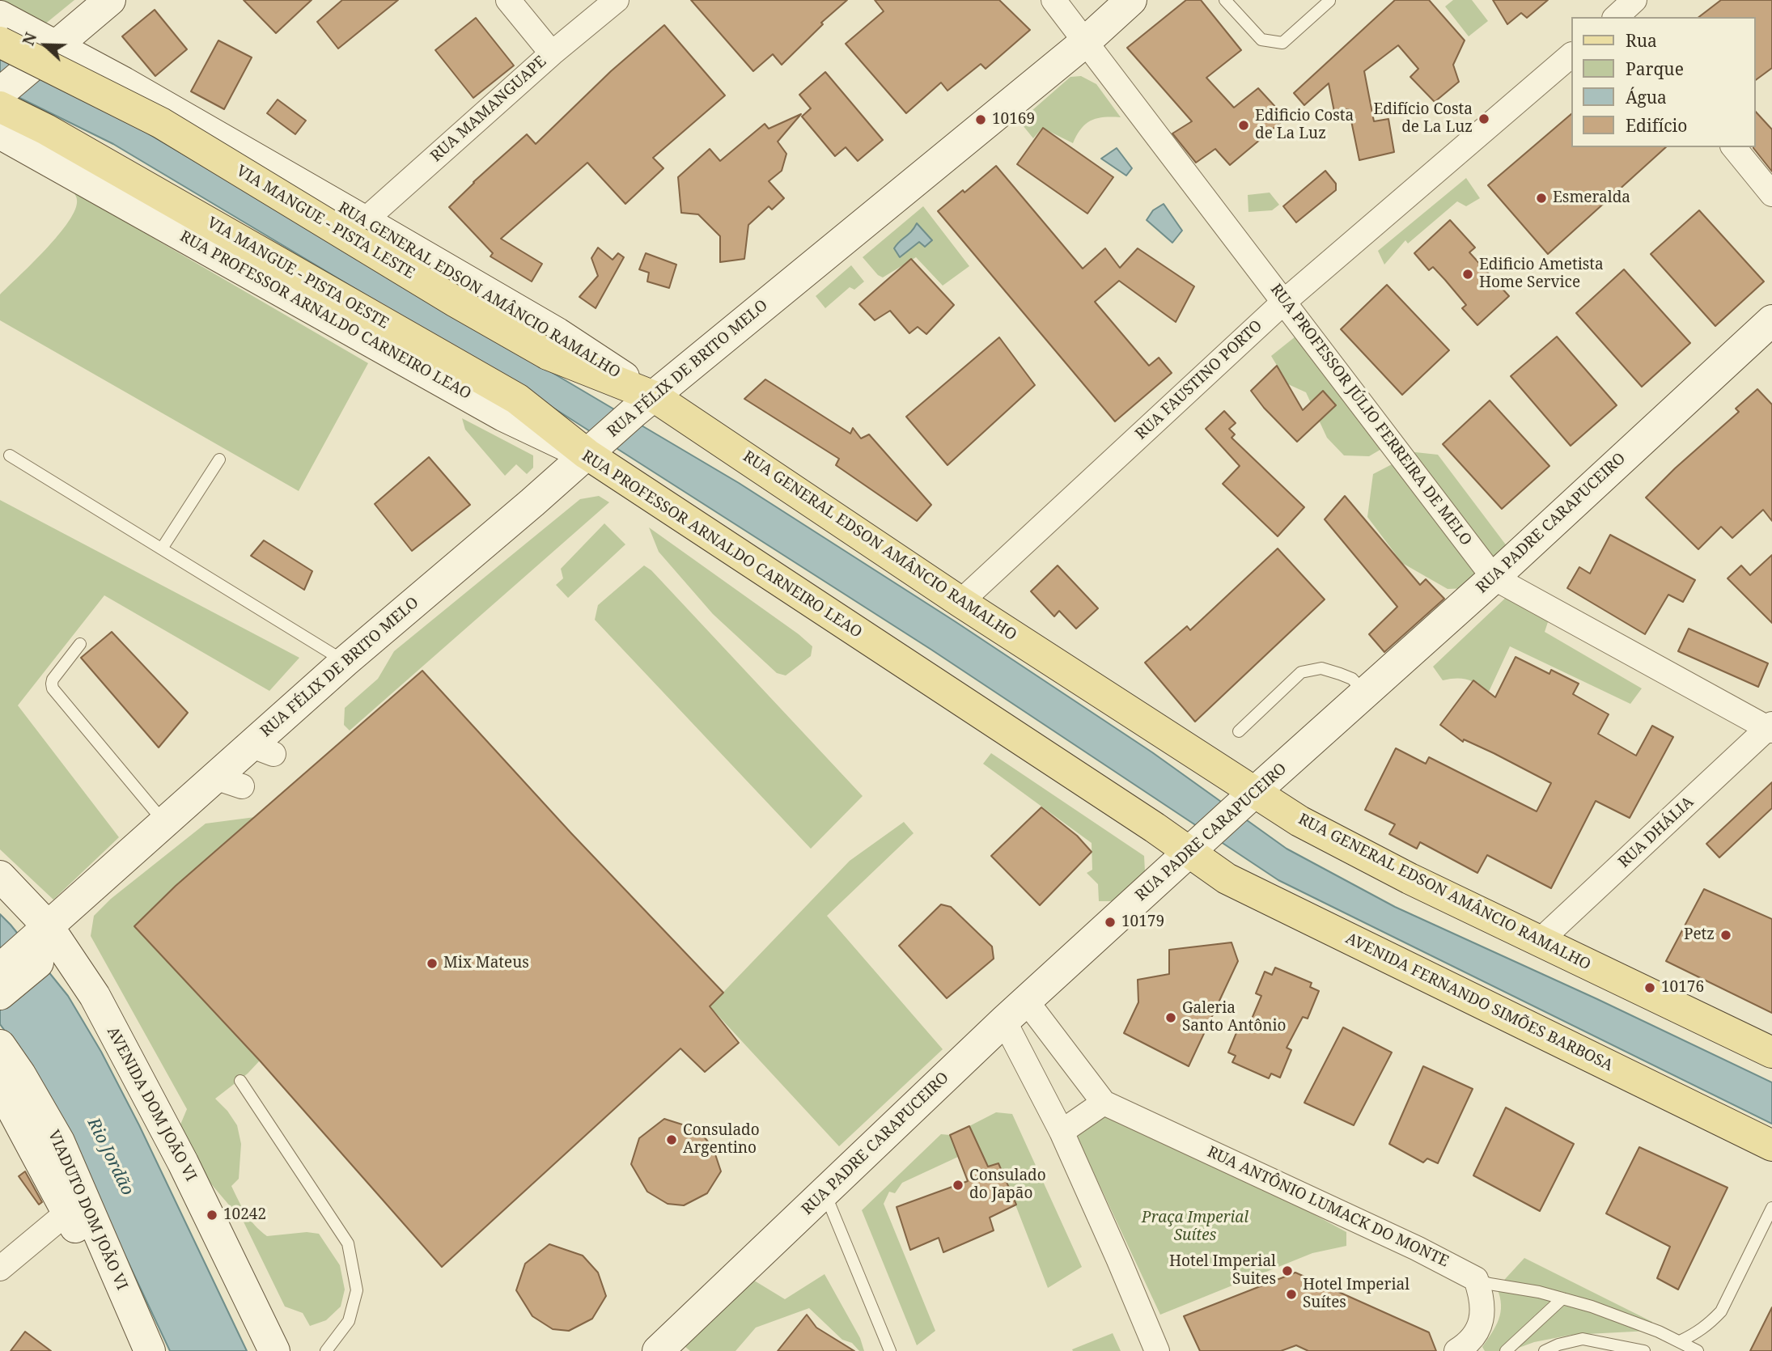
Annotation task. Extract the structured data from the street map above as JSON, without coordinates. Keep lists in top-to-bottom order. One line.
{"streets":{"main road":["VIA MANGUE - PISTA LESTE","VIA MANGUE - PISTA OESTE","RUA GENERAL EDSON AMÂNCIO RAMALHO","RUA PROFESSOR ARNALDO CARNEIRO LEAO","RUA FÉLIX DE BRITO MELO","RUA PADRE CARAPUCEIRO","AVENIDA FERNANDO SIMÕES BARBOSA","AVENIDA DOM JOÃO VI","VIADUTO DOM JOÃO VI"],"street":["RUA MAMANGUAPE","RUA FAUSTINO PORTO","RUA PROFESSOR JÚLIO FERREIRA DE MELO","RUA DHÁLIA","RUA ANTÔNIO LUMACK DO MONTE"]},"crossings":[["RUA MAMANGUAPE","RUA GENERAL EDSON AMÂNCIO RAMALHO"],["VIA MANGUE - PISTA LESTE","RUA GENERAL EDSON AMÂNCIO RAMALHO"],["VIA MANGUE - PISTA LESTE","RUA FÉLIX DE BRITO MELO"],["VIA MANGUE - PISTA OESTE","RUA PROFESSOR ARNALDO CARNEIRO LEAO"],["VIA MANGUE - PISTA OESTE","RUA FÉLIX DE BRITO MELO"],["RUA GENERAL EDSON AMÂNCIO RAMALHO","RUA FÉLIX DE BRITO MELO"],["RUA GENERAL EDSON AMÂNCIO RAMALHO","RUA FAUSTINO PORTO"],["RUA GENERAL EDSON AMÂNCIO RAMALHO","RUA PADRE CARAPUCEIRO"],["RUA GENERAL EDSON AMÂNCIO RAMALHO","RUA DHÁLIA"],["RUA PROFESSOR ARNALDO CARNEIRO LEAO","RUA FÉLIX DE BRITO MELO"],["RUA PROFESSOR ARNALDO CARNEIRO LEAO","RUA PADRE CARAPUCEIRO"],["RUA PROFESSOR ARNALDO CARNEIRO LEAO","AVENIDA FERNANDO SIMÕES BARBOSA"],["RUA FÉLIX DE BRITO MELO","RUA PROFESSOR JÚLIO FERREIRA DE MELO"],["RUA FÉLIX DE BRITO MELO","AVENIDA DOM JOÃO VI"],["RUA FAUSTINO PORTO","RUA PROFESSOR JÚLIO FERREIRA DE MELO"],["RUA PROFESSOR JÚLIO FERREIRA DE MELO","RUA PADRE CARAPUCEIRO"],["RUA PROFESSOR JÚLIO FERREIRA DE MELO","RUA DHÁLIA"],["RUA PADRE CARAPUCEIRO","AVENIDA FERNANDO SIMÕES BARBOSA"],["RUA PADRE CARAPUCEIRO","RUA ANTÔNIO LUMACK DO MONTE"]],"water":["Rio Jordão"],"parks":["Praça Imperial Suítes"],"places":["Edifício Costa de La Luz","10169","Edificio Costa de La Luz","Esmeralda","Edificio Ametista Home Service","10179","Petz","Mix Mateus","10176","Galeria Santo Antônio","Consulado Argentino","Consulado do Japão","10242","Hotel Imperial Suites","Hotel Imperial Suítes"],"legend":["Rua","Parque","Água","Edifício"],"north":"left"}
